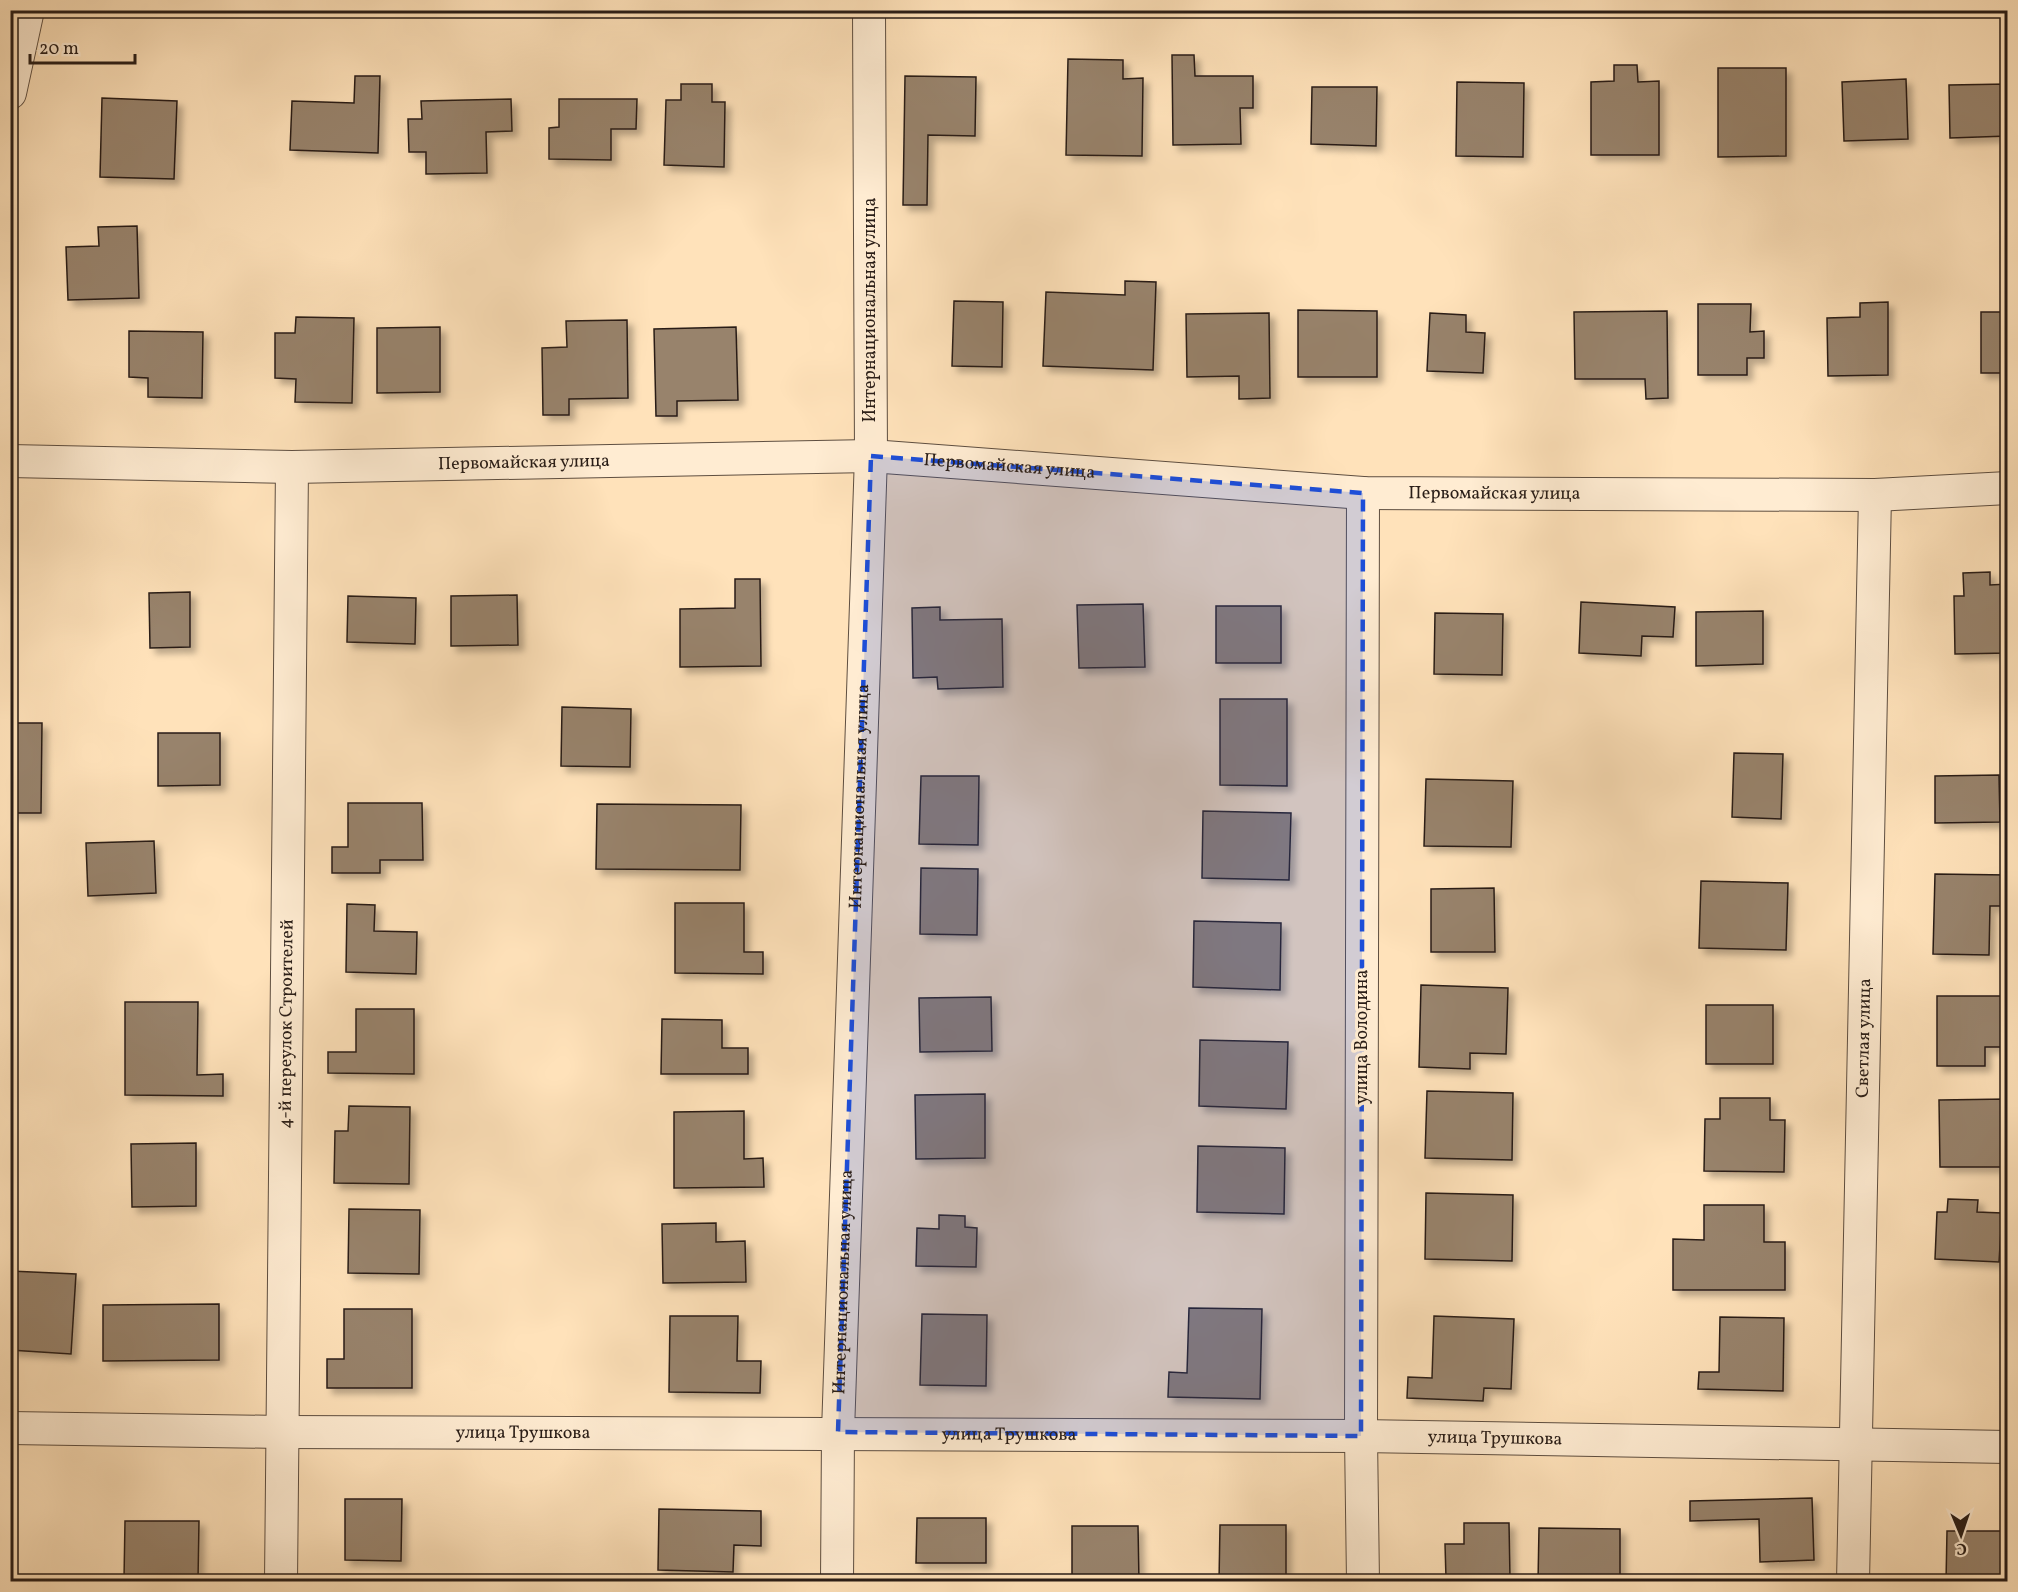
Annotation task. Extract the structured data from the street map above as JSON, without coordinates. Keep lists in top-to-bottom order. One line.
{"streets":{"street":["Интернациональная улица","Первомайская улица","4-й переулок Строителей","улица Володина","Светлая улица","улица Трушкова"]},"crossings":[["Интернациональная улица","Первомайская улица"],["Интернациональная улица","улица Трушкова"],["Первомайская улица","4-й переулок Строителей"],["Первомайская улица","улица Володина"],["Первомайская улица","Светлая улица"],["4-й переулок Строителей","улица Трушкова"],["улица Володина","улица Трушкова"],["Светлая улица","улица Трушкова"]],"scale_bar":"20 m","north":"bottom"}
